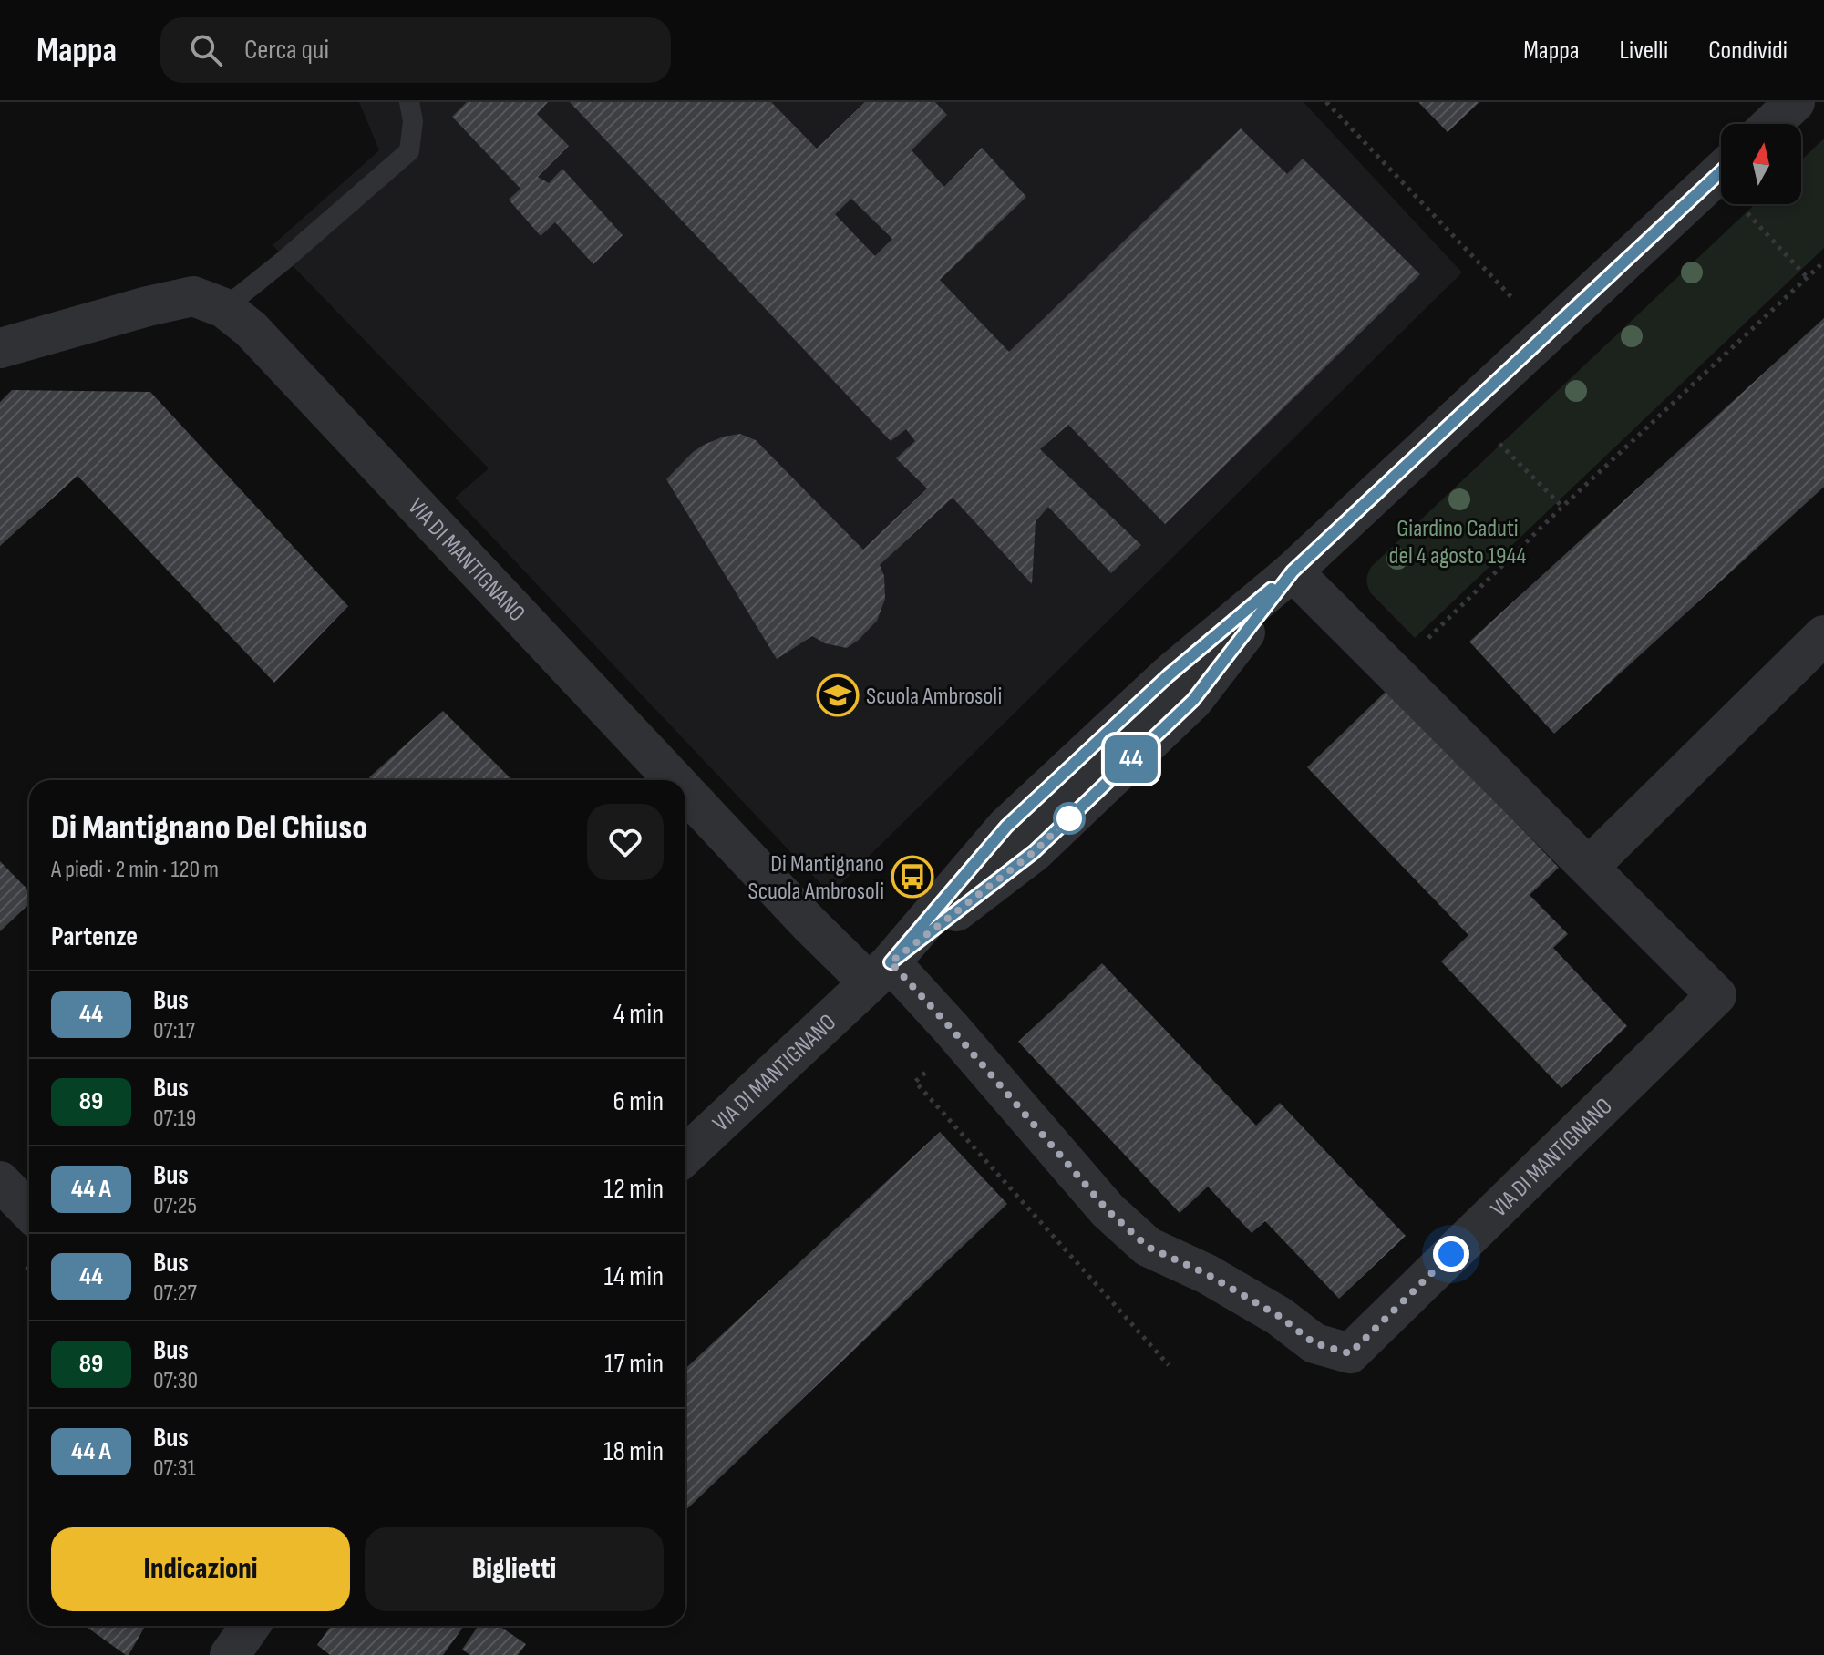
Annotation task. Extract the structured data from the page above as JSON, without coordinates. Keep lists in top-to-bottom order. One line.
{"streets":{"street":["VIA DI MANTIGNANO"]},"parks":["Giardino Caduti del 4 agosto 1944"],"places":{"school or university":["Scuola Ambrosoli"],"bus stop":["Di Mantignano Scuola Ambrosoli"]},"lines":["bus line 44"],"north":"top","page":{"header":"Mappa","search":"Cerca qui","nav":["Mappa","Livelli","Condividi"],"on_map":"44","heading":[["Di Mantignano Del Chiuso","A piedi · 2 min · 120 m"],"Partenze"],"list":[{"mark":"44","name":"Bus","note":"07:17","value":"4 min"},{"mark":"89","name":"Bus","note":"07:19","value":"6 min"},{"mark":"44 A","name":"Bus","note":"07:25","value":"12 min"},{"mark":"44","name":"Bus","note":"07:27","value":"14 min"},{"mark":"89","name":"Bus","note":"07:30","value":"17 min"},{"mark":"44 A","name":"Bus","note":"07:31","value":"18 min"}],"buttons":["Indicazioni","Biglietti"]}}
